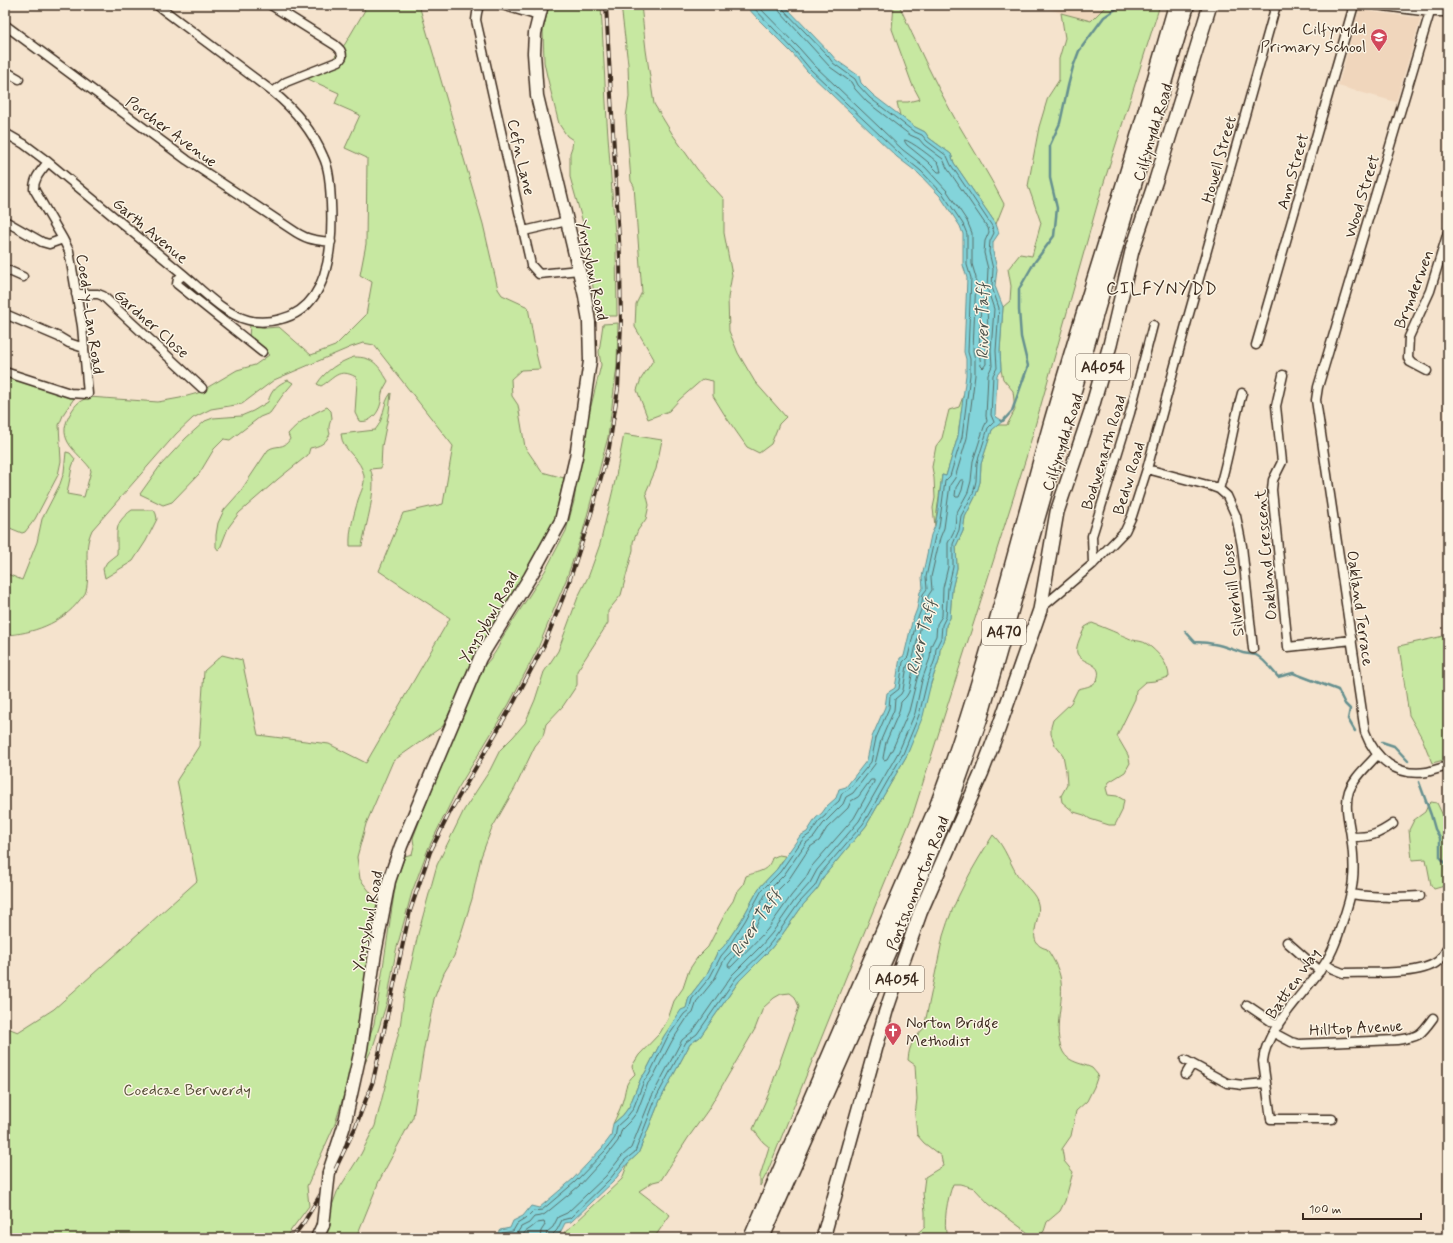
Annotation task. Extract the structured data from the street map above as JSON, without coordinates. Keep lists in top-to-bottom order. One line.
{"streets":{"highway":["A470"],"main road":["Cilfynydd Road","Ynysybwl Road","A4054","Pontshonnorton Road"],"street":["Porcher Avenue","Cefn Lane","Howell Street","Ann Street","Wood Street","Garth Avenue","Brynderwen","Coed-y-Lan Road","Gardner Close","Bodwenarth Road","Bedw Road","Oakland Crescent","Silverhill Close","Oakland Terrace","Batten Way","Hilltop Avenue"]},"crossings":[["Cilfynydd Road","Bedw Road"],["Cilfynydd Road","Pontshonnorton Road"],["Cefn Lane","Ynysybwl Road"],["Howell Street","Bedw Road"],["Wood Street","Oakland Terrace"],["Garth Avenue","Coed-y-Lan Road"],["Coed-y-Lan Road","Gardner Close"],["Bodwenarth Road","Bedw Road"],["Oakland Crescent","Oakland Terrace"],["Oakland Terrace","Batten Way"],["Batten Way","Hilltop Avenue"]],"districts":["CILFYNYDD"],"water":["River Taff"],"parks":["Coedcae Berwerdy"],"places":{"school or university":["Cilfynydd Primary School"],"church":["Norton Bridge Methodist"]},"scale_bar":"100 m"}
